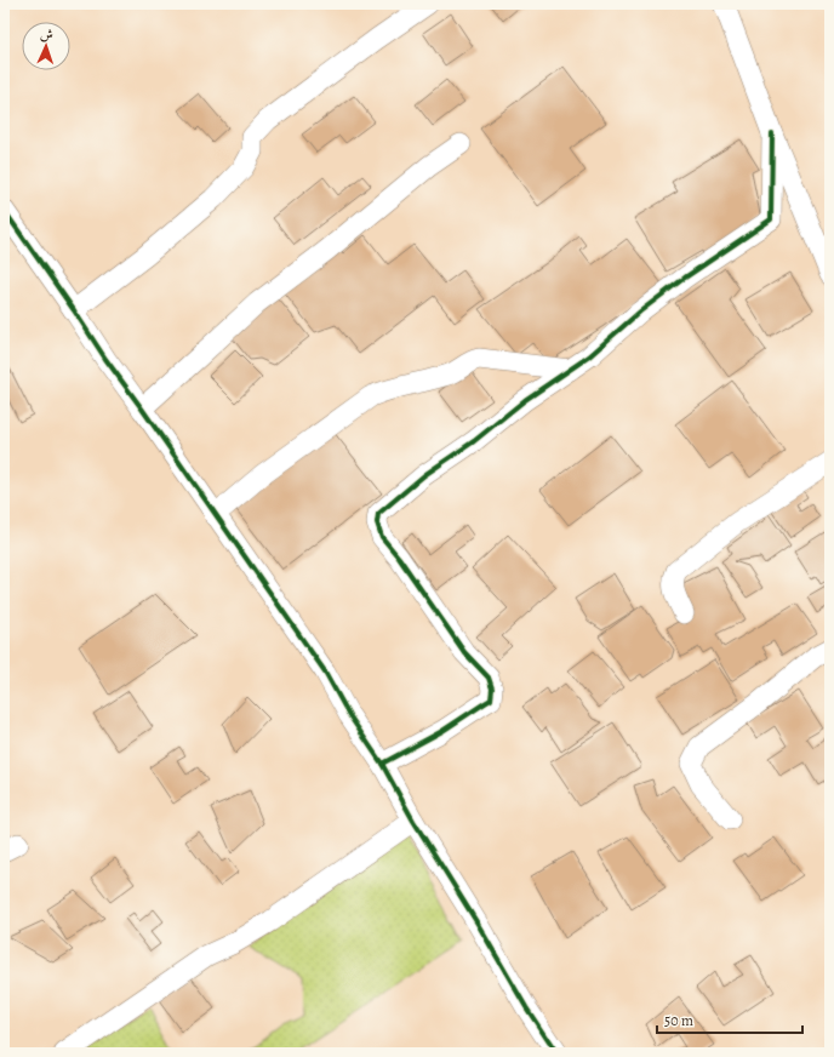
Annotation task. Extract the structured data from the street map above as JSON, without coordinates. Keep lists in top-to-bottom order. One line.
{"scale_bar":"50 m","north":"top"}
